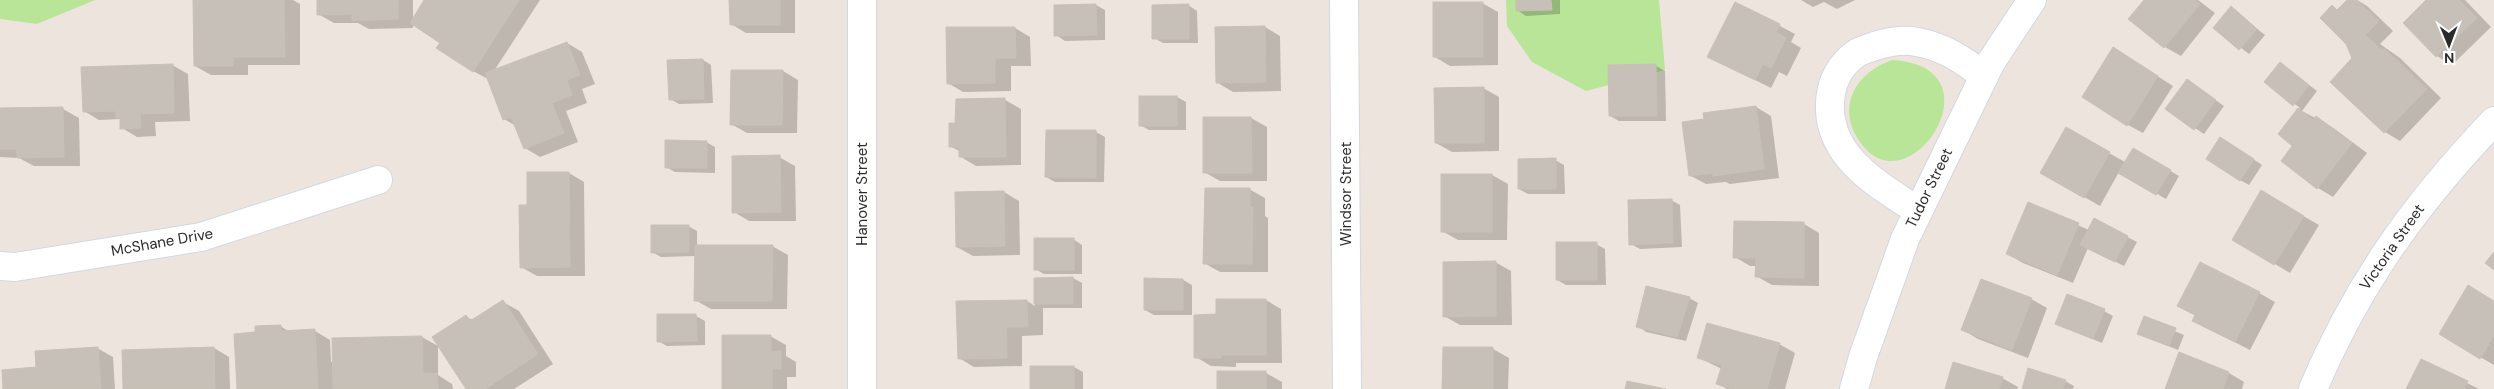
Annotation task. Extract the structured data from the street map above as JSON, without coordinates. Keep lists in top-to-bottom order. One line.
{"streets":{"street":["Tudor Street","Hanover Street","Windsor Street","McShane Drive","Victoria Street"]},"north":"bottom"}
